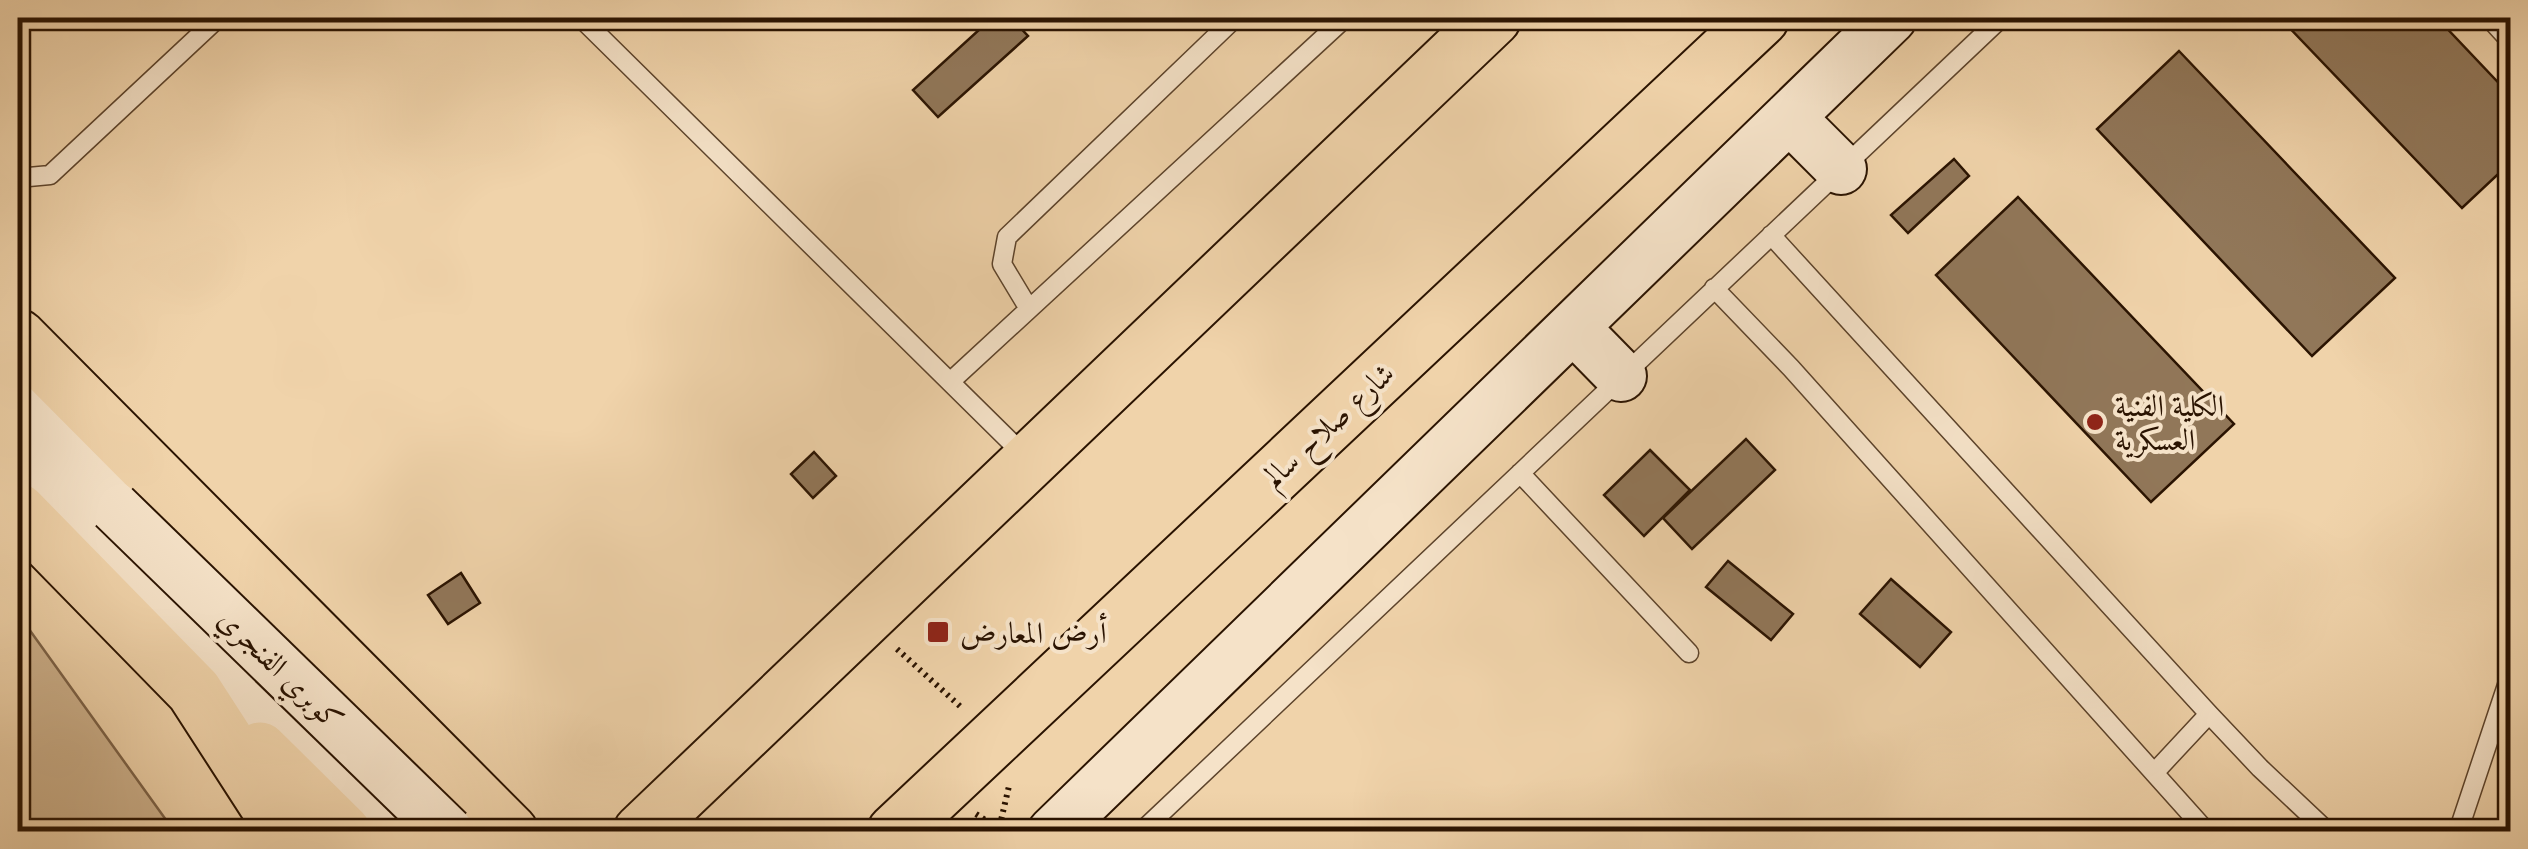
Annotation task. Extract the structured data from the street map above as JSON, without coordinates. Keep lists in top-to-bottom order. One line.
{"streets":{"highway":["شارع صلاح سالم"],"main road":["كوبري الفنجري"]},"places":{"other":["الكلية الفنية العسكرية"],"transit":["أرض المعارض"]}}
